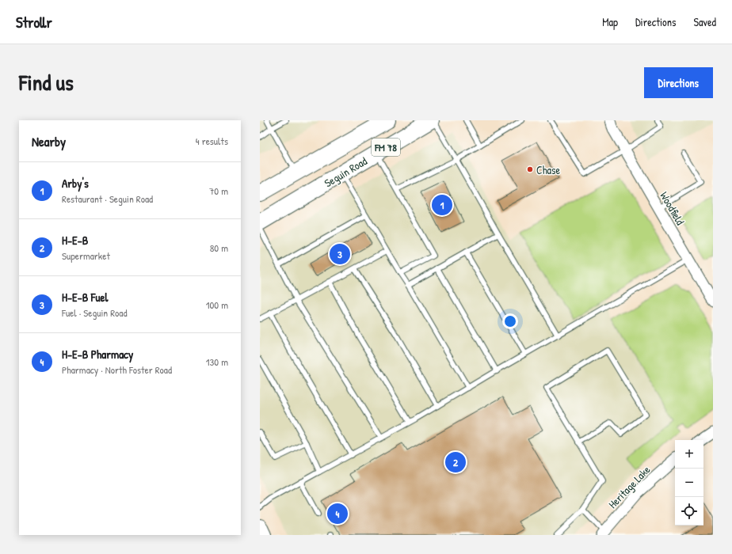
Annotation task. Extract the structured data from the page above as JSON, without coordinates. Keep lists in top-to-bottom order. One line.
{"streets":{"main road":["FM 78","Seguin Road"],"street":["Woodfield","Heritage Lake"]},"places":["Chase"],"page":{"header":"Strollr","nav":["Map","Directions","Saved"],"title":"Find us","buttons":"Directions","heading":["Nearby","4 results"],"list":[{"mark":"1","name":"Arby's","note":"Restaurant · Seguin Road","value":"70 m"},{"mark":"2","name":"H-E-B","note":"Supermarket","value":"80 m"},{"mark":"3","name":"H-E-B Fuel","note":"Fuel · Seguin Road","value":"100 m"},{"mark":"4","name":"H-E-B Pharmacy","note":"Pharmacy · North Foster Road","value":"130 m"}],"pins":["1","3","2","4"],"map_buttons":["+","−"]}}
